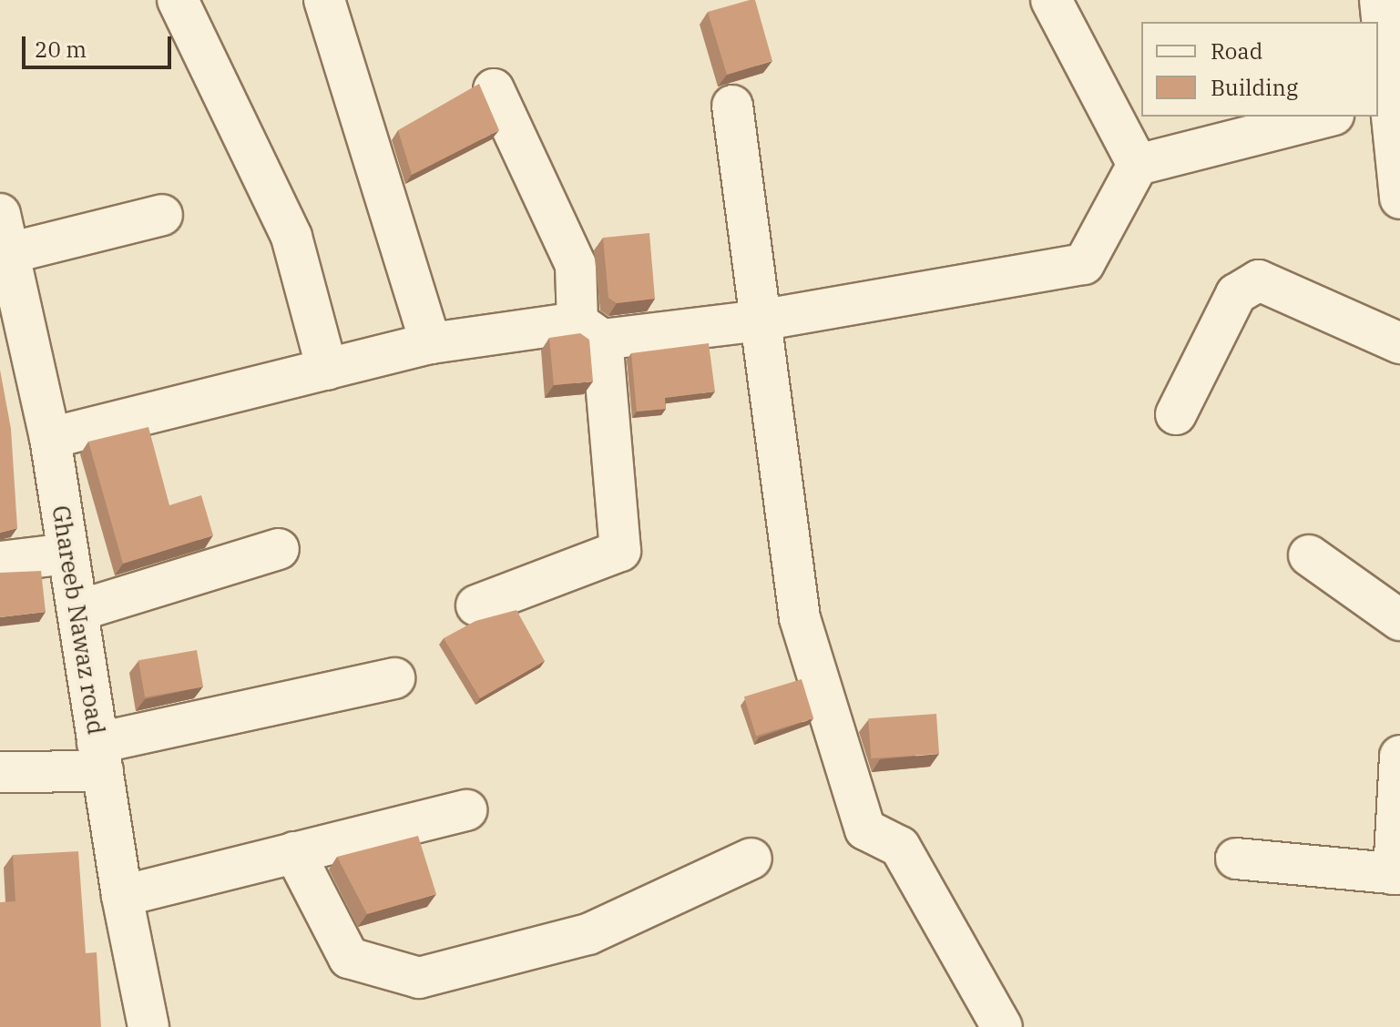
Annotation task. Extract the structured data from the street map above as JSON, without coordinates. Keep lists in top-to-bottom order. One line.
{"streets":{"street":["Ghareeb Nawaz road"]},"legend":["Road","Building"],"scale_bar":"20 m"}
